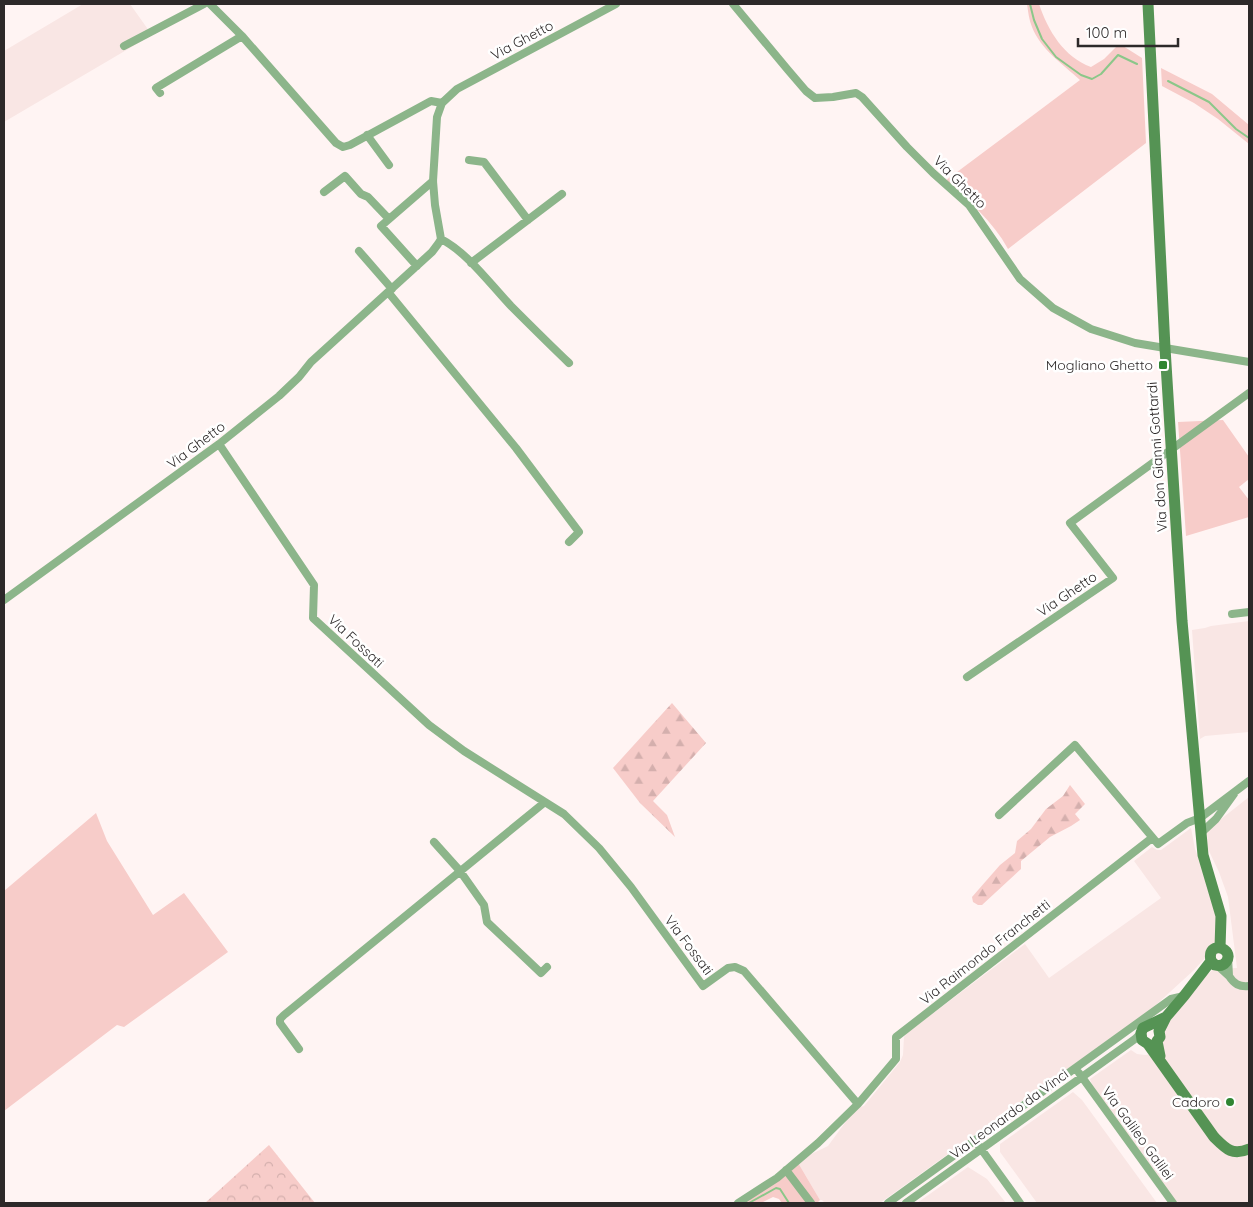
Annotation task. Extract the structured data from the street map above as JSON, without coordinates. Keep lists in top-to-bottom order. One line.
{"streets":{"main road":["Via don Gianni Gottardi"],"street":["Via Ghetto","Via Fossati","Via Raimondo Franchetti","Via Leonardo da Vinci","Via Galileo Galilei"]},"crossings":[["Via Ghetto","Via don Gianni Gottardi"],["Via Ghetto","Via Fossati"],["Via don Gianni Gottardi","Via Raimondo Franchetti"],["Via Fossati","Via Raimondo Franchetti"],["Via Leonardo da Vinci","Via Galileo Galilei"]],"places":{"transit":["Mogliano Ghetto"],"other":["Cadoro"]},"scale_bar":"100 m"}
